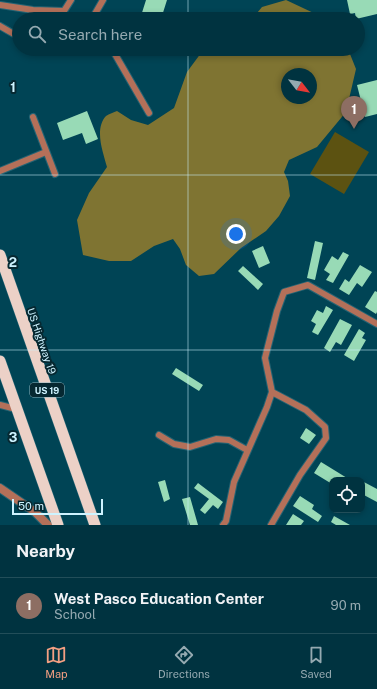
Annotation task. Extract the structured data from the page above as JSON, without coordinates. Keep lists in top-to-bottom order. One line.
{"streets":{"highway":["US Highway 19","US 19"]},"scale_bar":"50 m","north":"bottom right","page":{"search":"Search here","pins":"1","scale":"50 m","heading":"Nearby","list":[{"mark":"1","name":"West Pasco Education Center","note":"School","value":"90 m"}],"nav":["Map","Directions","Saved"]},"grid":{"rows":["1","2","3"]}}
